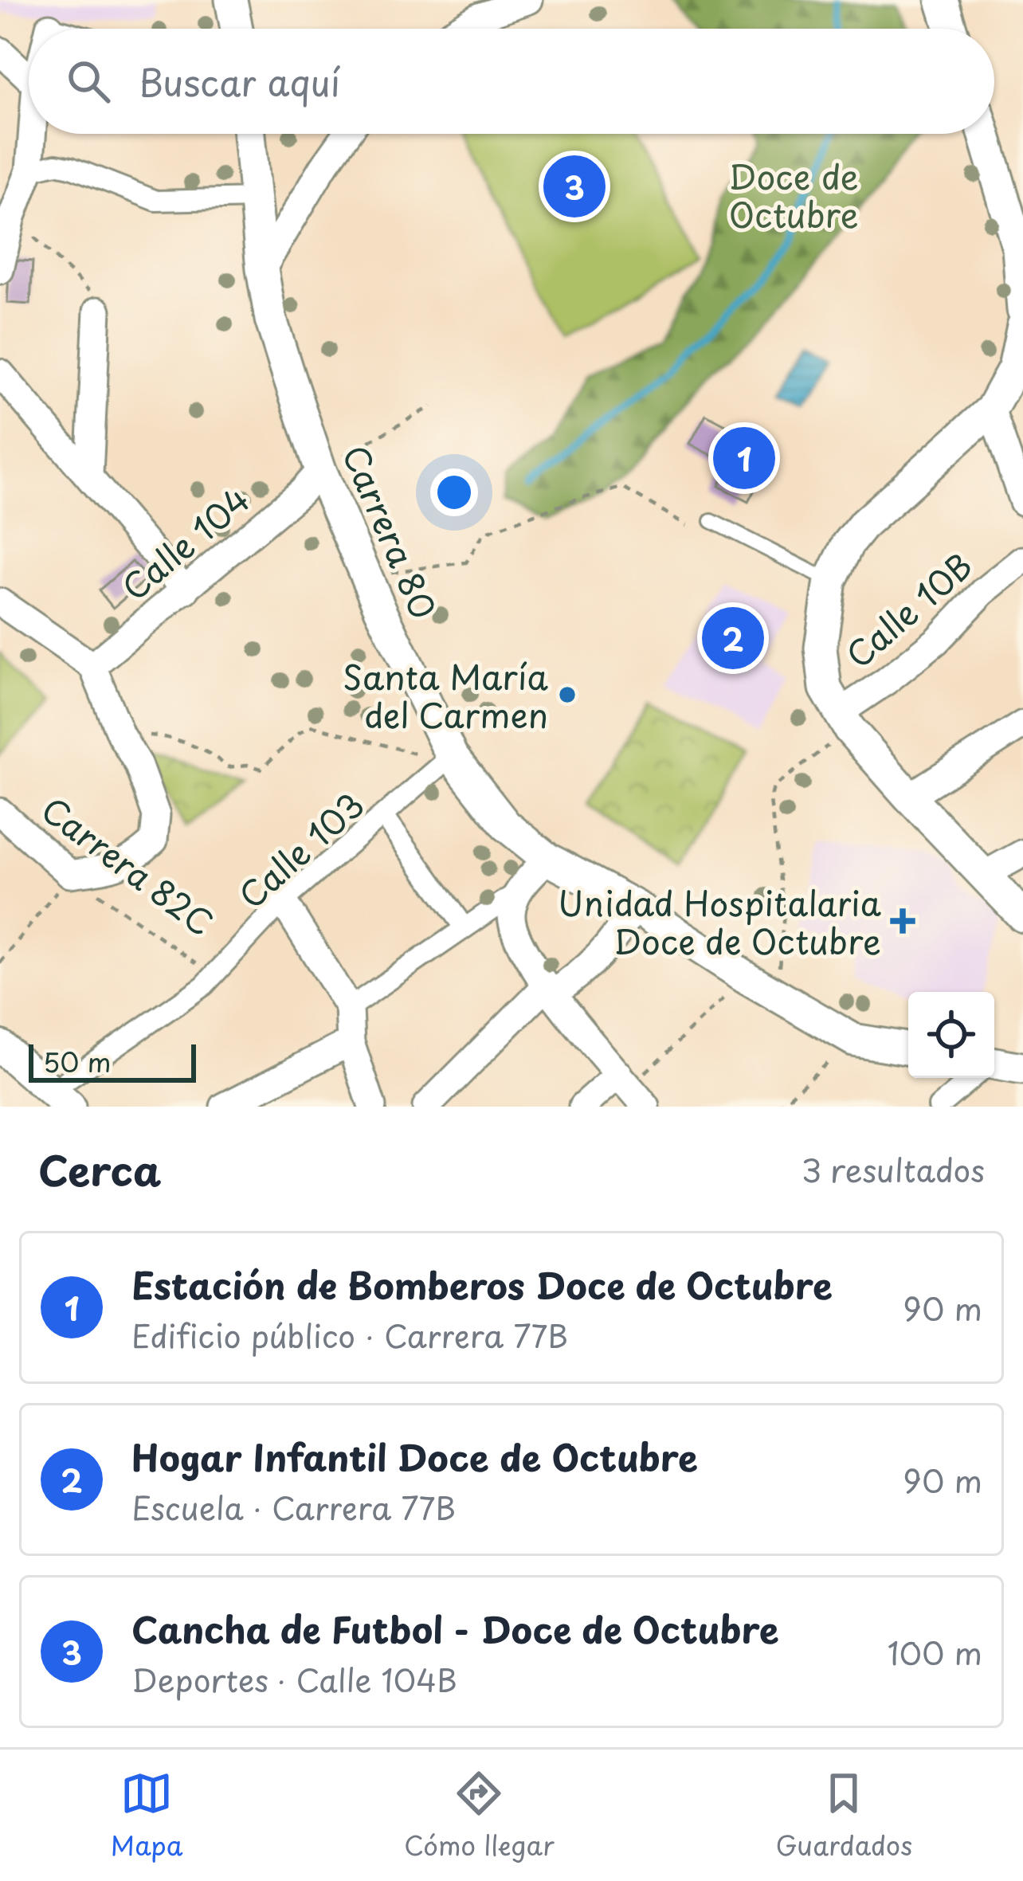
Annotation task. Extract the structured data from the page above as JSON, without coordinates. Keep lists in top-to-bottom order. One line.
{"streets":{"street":["Carrera 80","Calle 104","Calle 10B","Calle 103","Carrera 82C"]},"crossings":[["Carrera 80","Calle 104"],["Carrera 80","Calle 103"],["Calle 103","Carrera 82C"]],"parks":["Doce de Octubre"],"places":{"other":["Santa María del Carmen"],"health":["Unidad Hospitalaria Doce de Octubre"]},"scale_bar":"50 m","page":{"search":"Buscar aquí","pins":["3","1","2"],"scale":"50 m","heading":["Cerca","3 resultados"],"list":[{"mark":"1","name":"Estación de Bomberos Doce de Octubre","note":"Edificio público · Carrera 77B","value":"90 m"},{"mark":"2","name":"Hogar Infantil Doce de Octubre","note":"Escuela · Carrera 77B","value":"90 m"},{"mark":"3","name":"Cancha de Futbol - Doce de Octubre","note":"Deportes · Calle 104B","value":"100 m"}],"nav":["Mapa","Cómo llegar","Guardados"]}}
